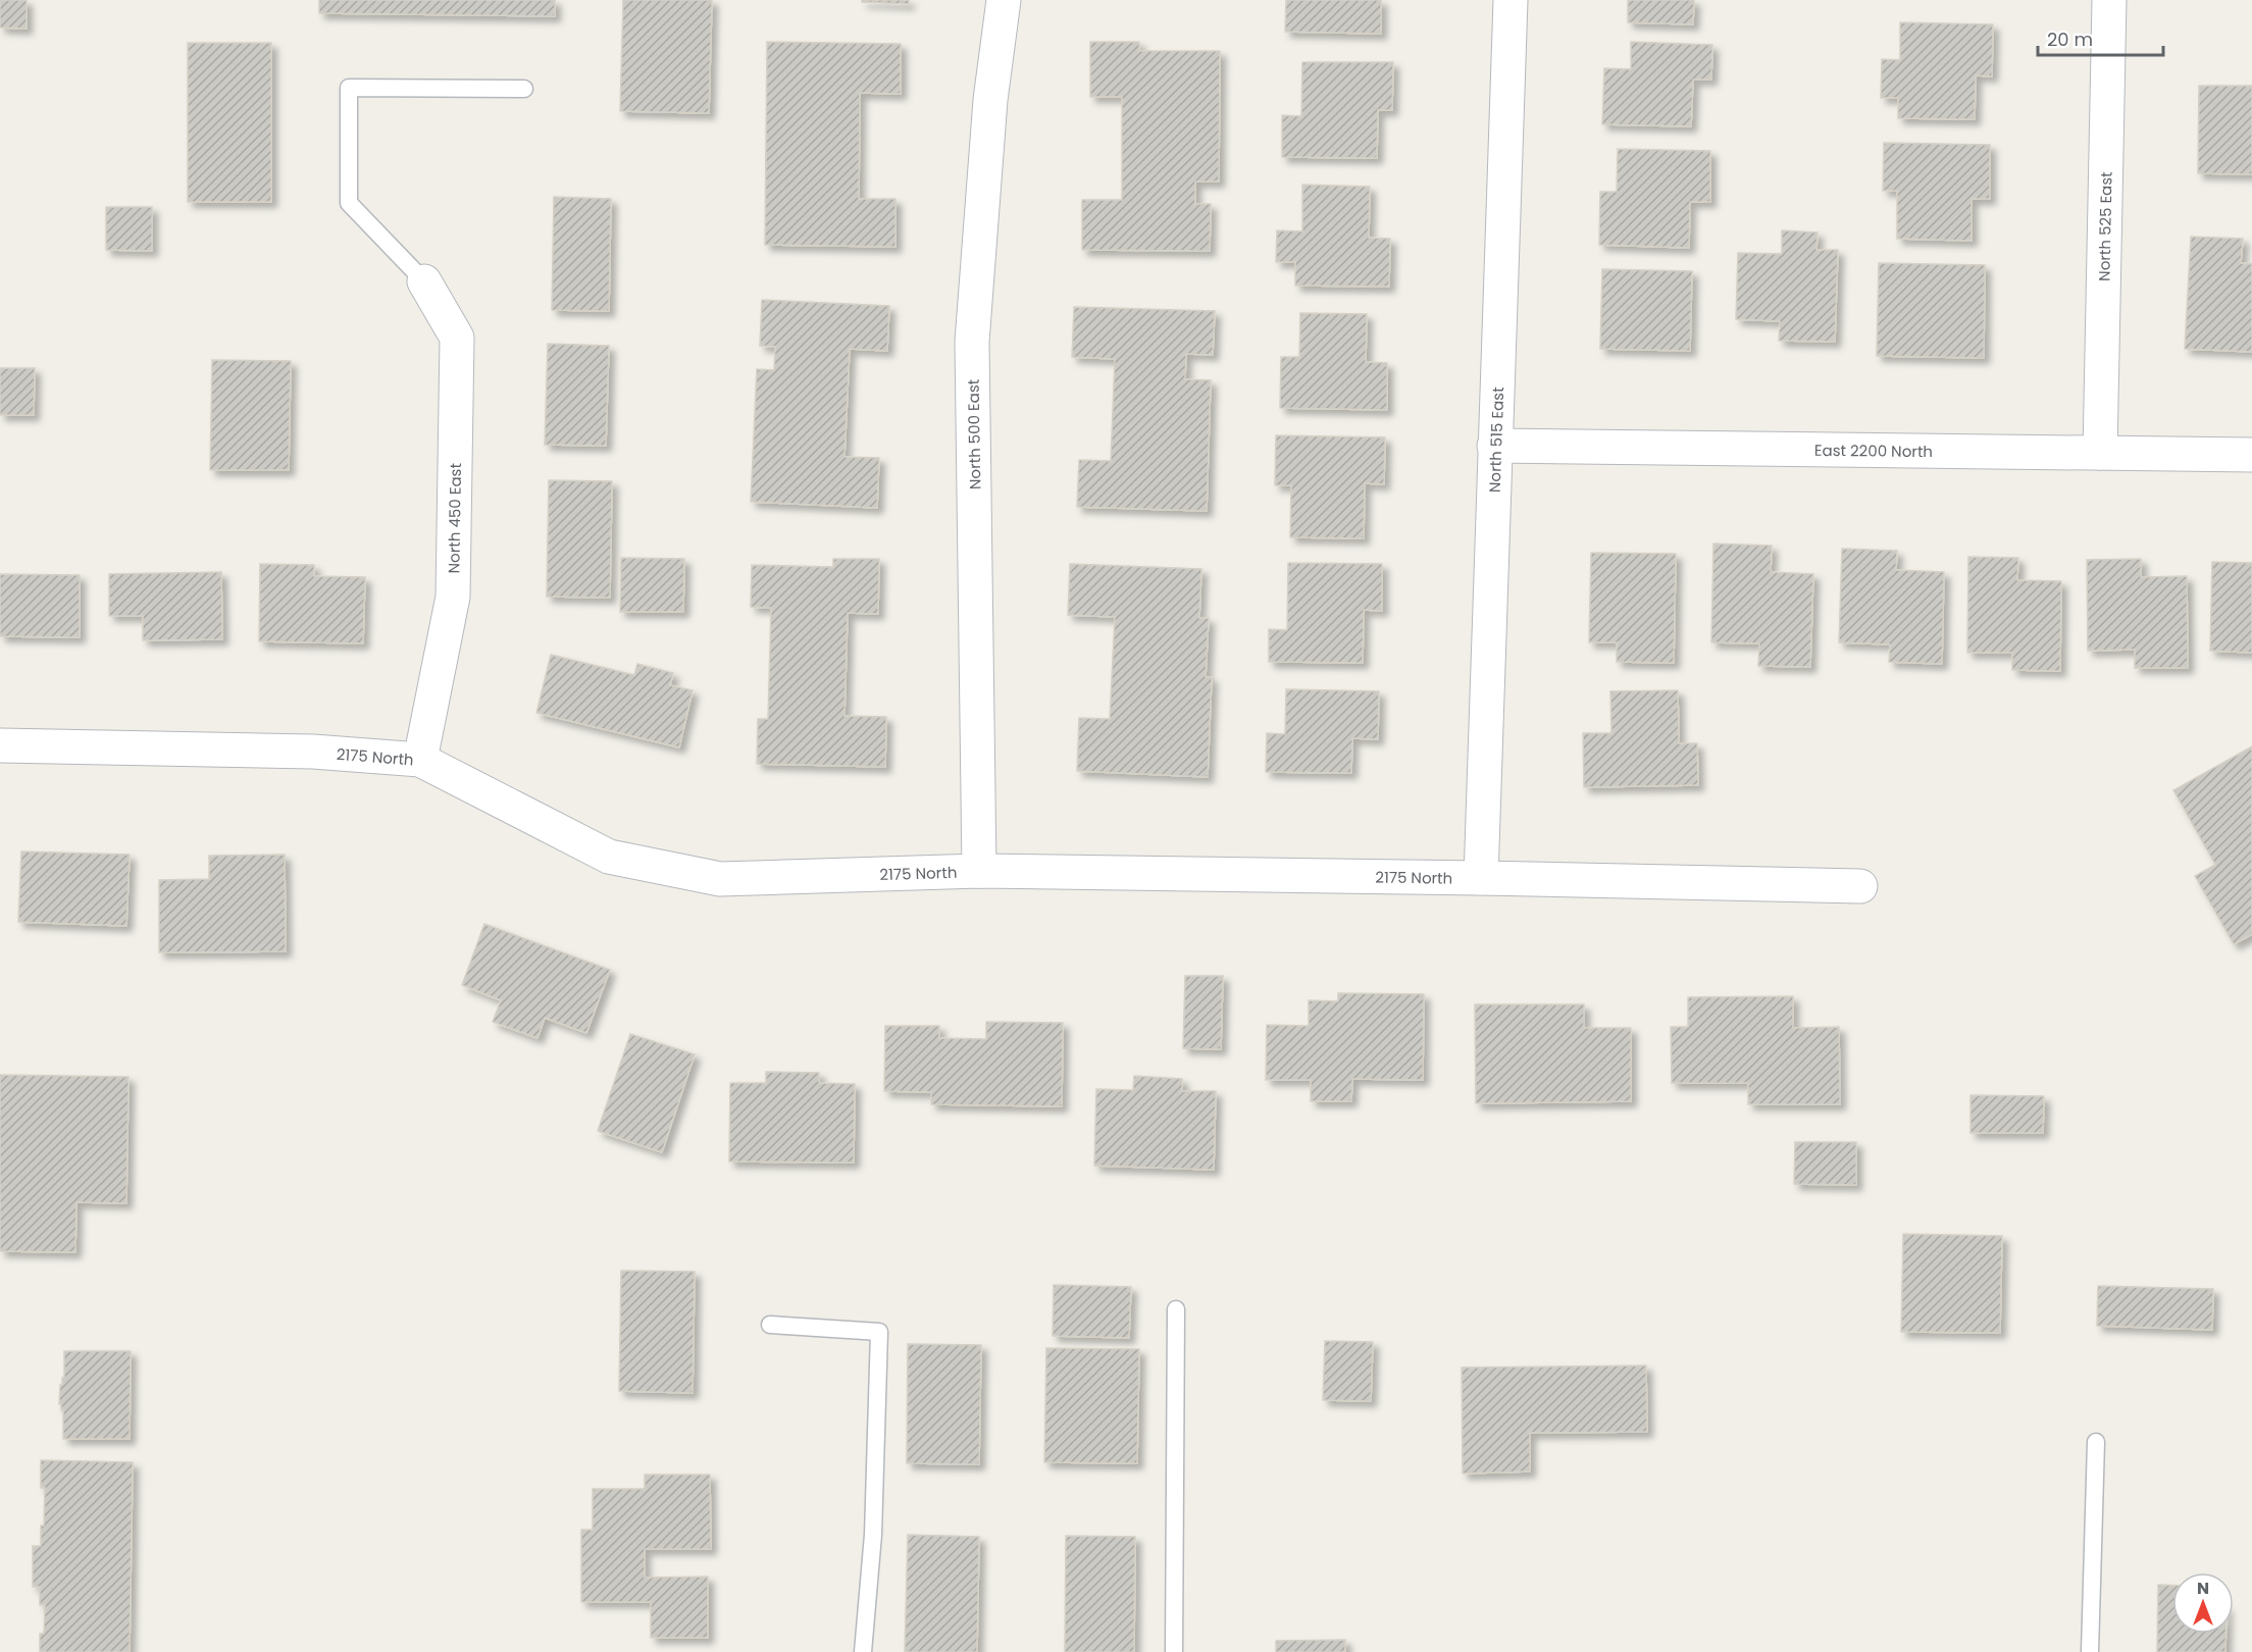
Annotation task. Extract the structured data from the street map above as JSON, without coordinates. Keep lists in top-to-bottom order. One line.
{"streets":{"street":["North 525 East","North 500 East","North 515 East","East 2200 North","North 450 East","2175 North"]},"crossings":[["North 525 East","East 2200 North"],["North 500 East","2175 North"],["North 515 East","East 2200 North"],["North 515 East","2175 North"],["North 450 East","2175 North"]],"scale_bar":"20 m","north":"top"}
